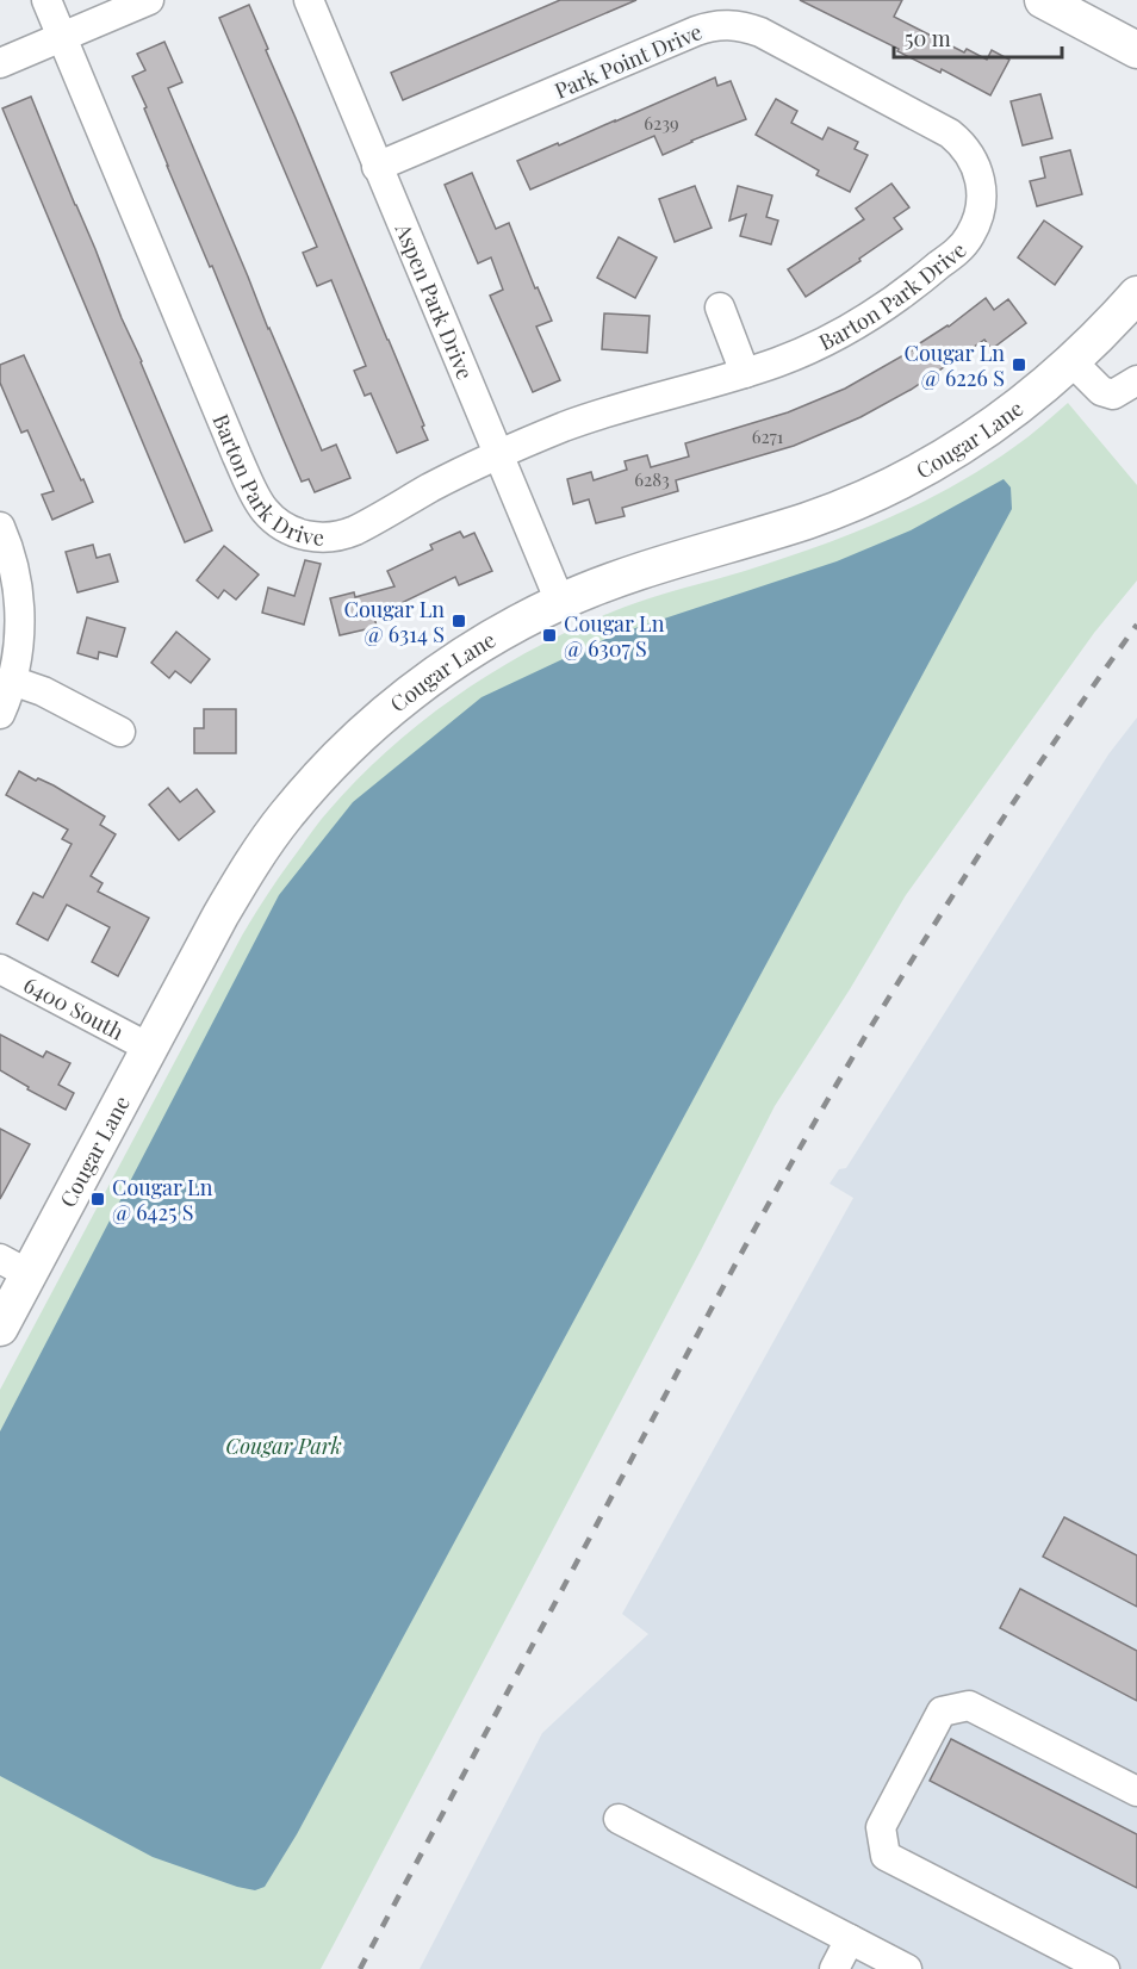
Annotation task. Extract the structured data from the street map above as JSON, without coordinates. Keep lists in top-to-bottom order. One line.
{"streets":{"main road":["Cougar Lane"],"street":["Park Point Drive","Barton Park Drive","Aspen Park Drive","6400 South"]},"crossings":[["Park Point Drive","Barton Park Drive"],["Park Point Drive","Aspen Park Drive"],["Barton Park Drive","Aspen Park Drive"],["Aspen Park Drive","Cougar Lane"],["Cougar Lane","6400 South"]],"parks":["Cougar Park"],"places":{"transit":["Cougar Ln @ 6226 S","Cougar Ln @ 6314 S","Cougar Ln @ 6307 S","Cougar Ln @ 6425 S"]},"house_numbers":["6239","6271","6283"],"scale_bar":"50 m"}
